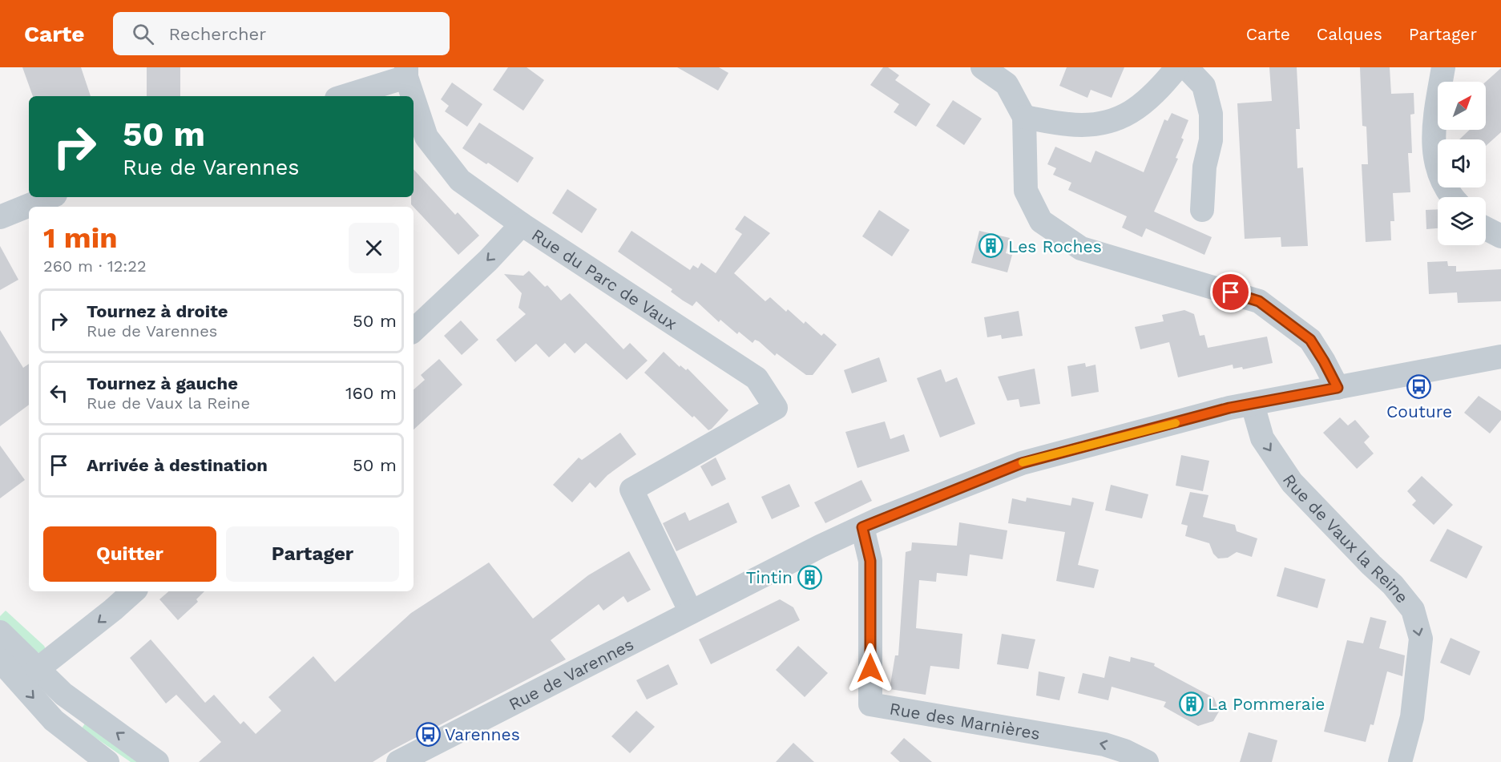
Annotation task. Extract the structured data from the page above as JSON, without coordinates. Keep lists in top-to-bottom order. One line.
{"streets":{"street":["Rue du Parc de Vaux","Rue de Vaux la Reine","Rue de Varennes","Rue des Marnières"]},"crossings":[["Rue du Parc de Vaux","Rue de Varennes"],["Rue de Vaux la Reine","Rue de Varennes"],["Rue de Varennes","Rue des Marnières"]],"one_way":["Rue de Vaux la Reine"],"places":{"building":["Les Roches","Tintin","La Pommeraie"],"bus stop":["Couture","Varennes"]},"north":"top right","page":{"header":"Carte","search":"Rechercher","nav":["Carte","Calques","Partager"],"turn":["50 m","Rue de Varennes"],"heading":["1 min","260 m · 12:22"],"list":[{"name":"Tournez à droite","note":"Rue de Varennes","value":"50 m"},{"name":"Tournez à gauche","note":"Rue de Vaux la Reine","value":"160 m"},{"name":"Arrivée à destination","value":"50 m"}],"buttons":["Quitter","Partager"]}}
